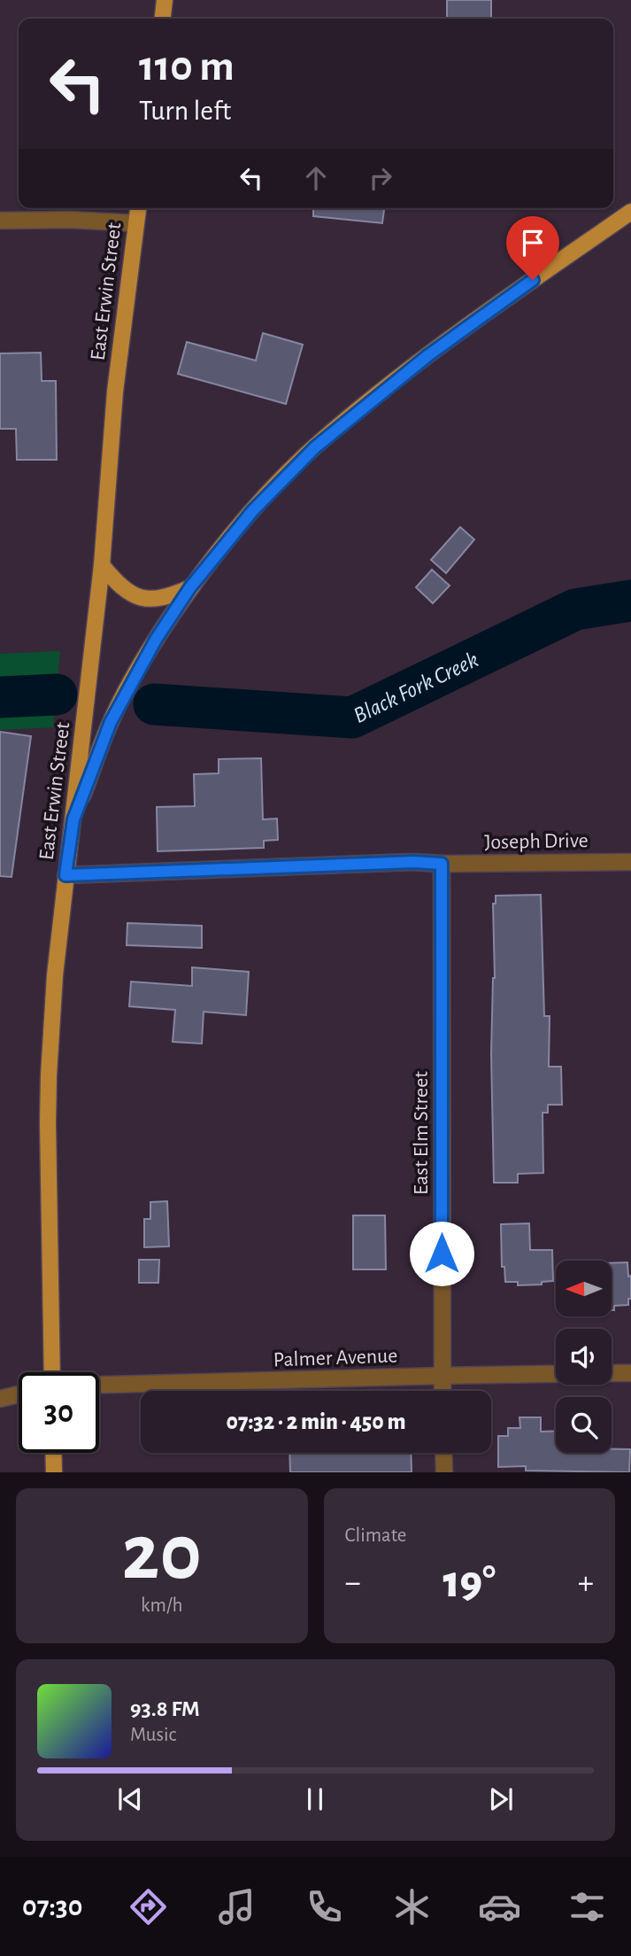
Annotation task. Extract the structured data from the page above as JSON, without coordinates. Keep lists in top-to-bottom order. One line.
{"streets":{"main road":["East Erwin Street"],"street":["Joseph Drive","East Elm Street","Palmer Avenue"]},"crossings":[["East Erwin Street","Joseph Drive"],["Joseph Drive","East Elm Street"],["East Elm Street","Palmer Avenue"]],"water":["Black Fork Creek"],"north":"left","page":{"turn":["110 m","Turn left"],"limit":"30","trip":"07:32 · 2 min · 450 m","tile":[["20","km/h"],"Climate"],"heat":["−","19°","+"],"song":["93.8 FM","Music"],"tabs":"07:30"}}
